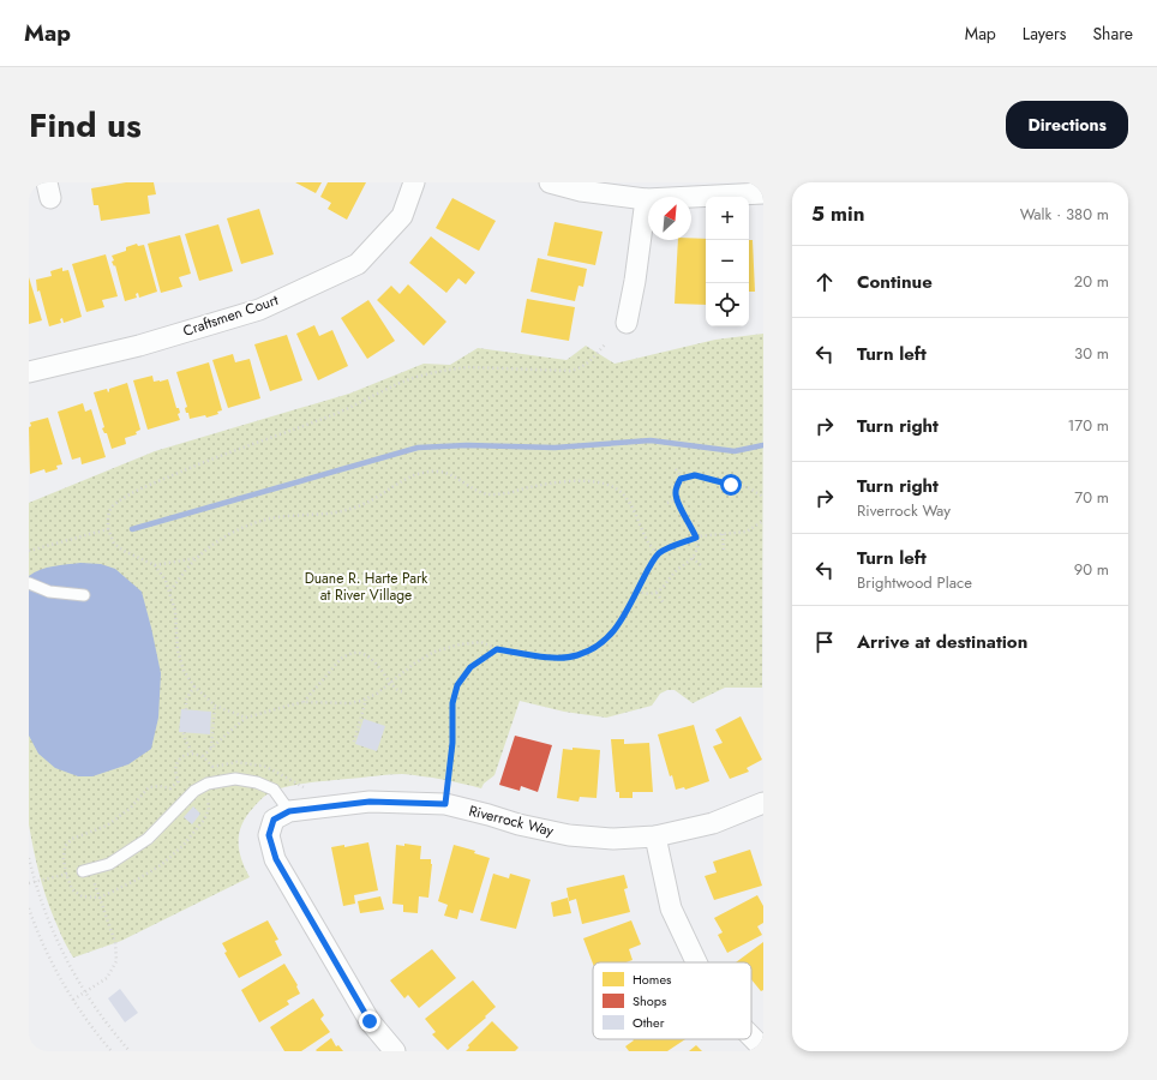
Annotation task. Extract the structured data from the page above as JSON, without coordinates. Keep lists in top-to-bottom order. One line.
{"streets":{"street":["Craftsmen Court","Riverrock Way"]},"parks":["Duane R. Harte Park at River Village"],"legend":["Homes","Shops","Other"],"north":"top right","page":{"header":"Map","nav":["Map","Layers","Share"],"title":"Find us","buttons":"Directions","heading":["5 min","Walk · 380 m"],"map_buttons":["+","−"],"list":[["Continue","20 m"],["Turn left","30 m"],["Turn right","170 m"],["Turn right","Riverrock Way","70 m"],["Turn left","Brightwood Place","90 m"],"Arrive at destination"]}}
